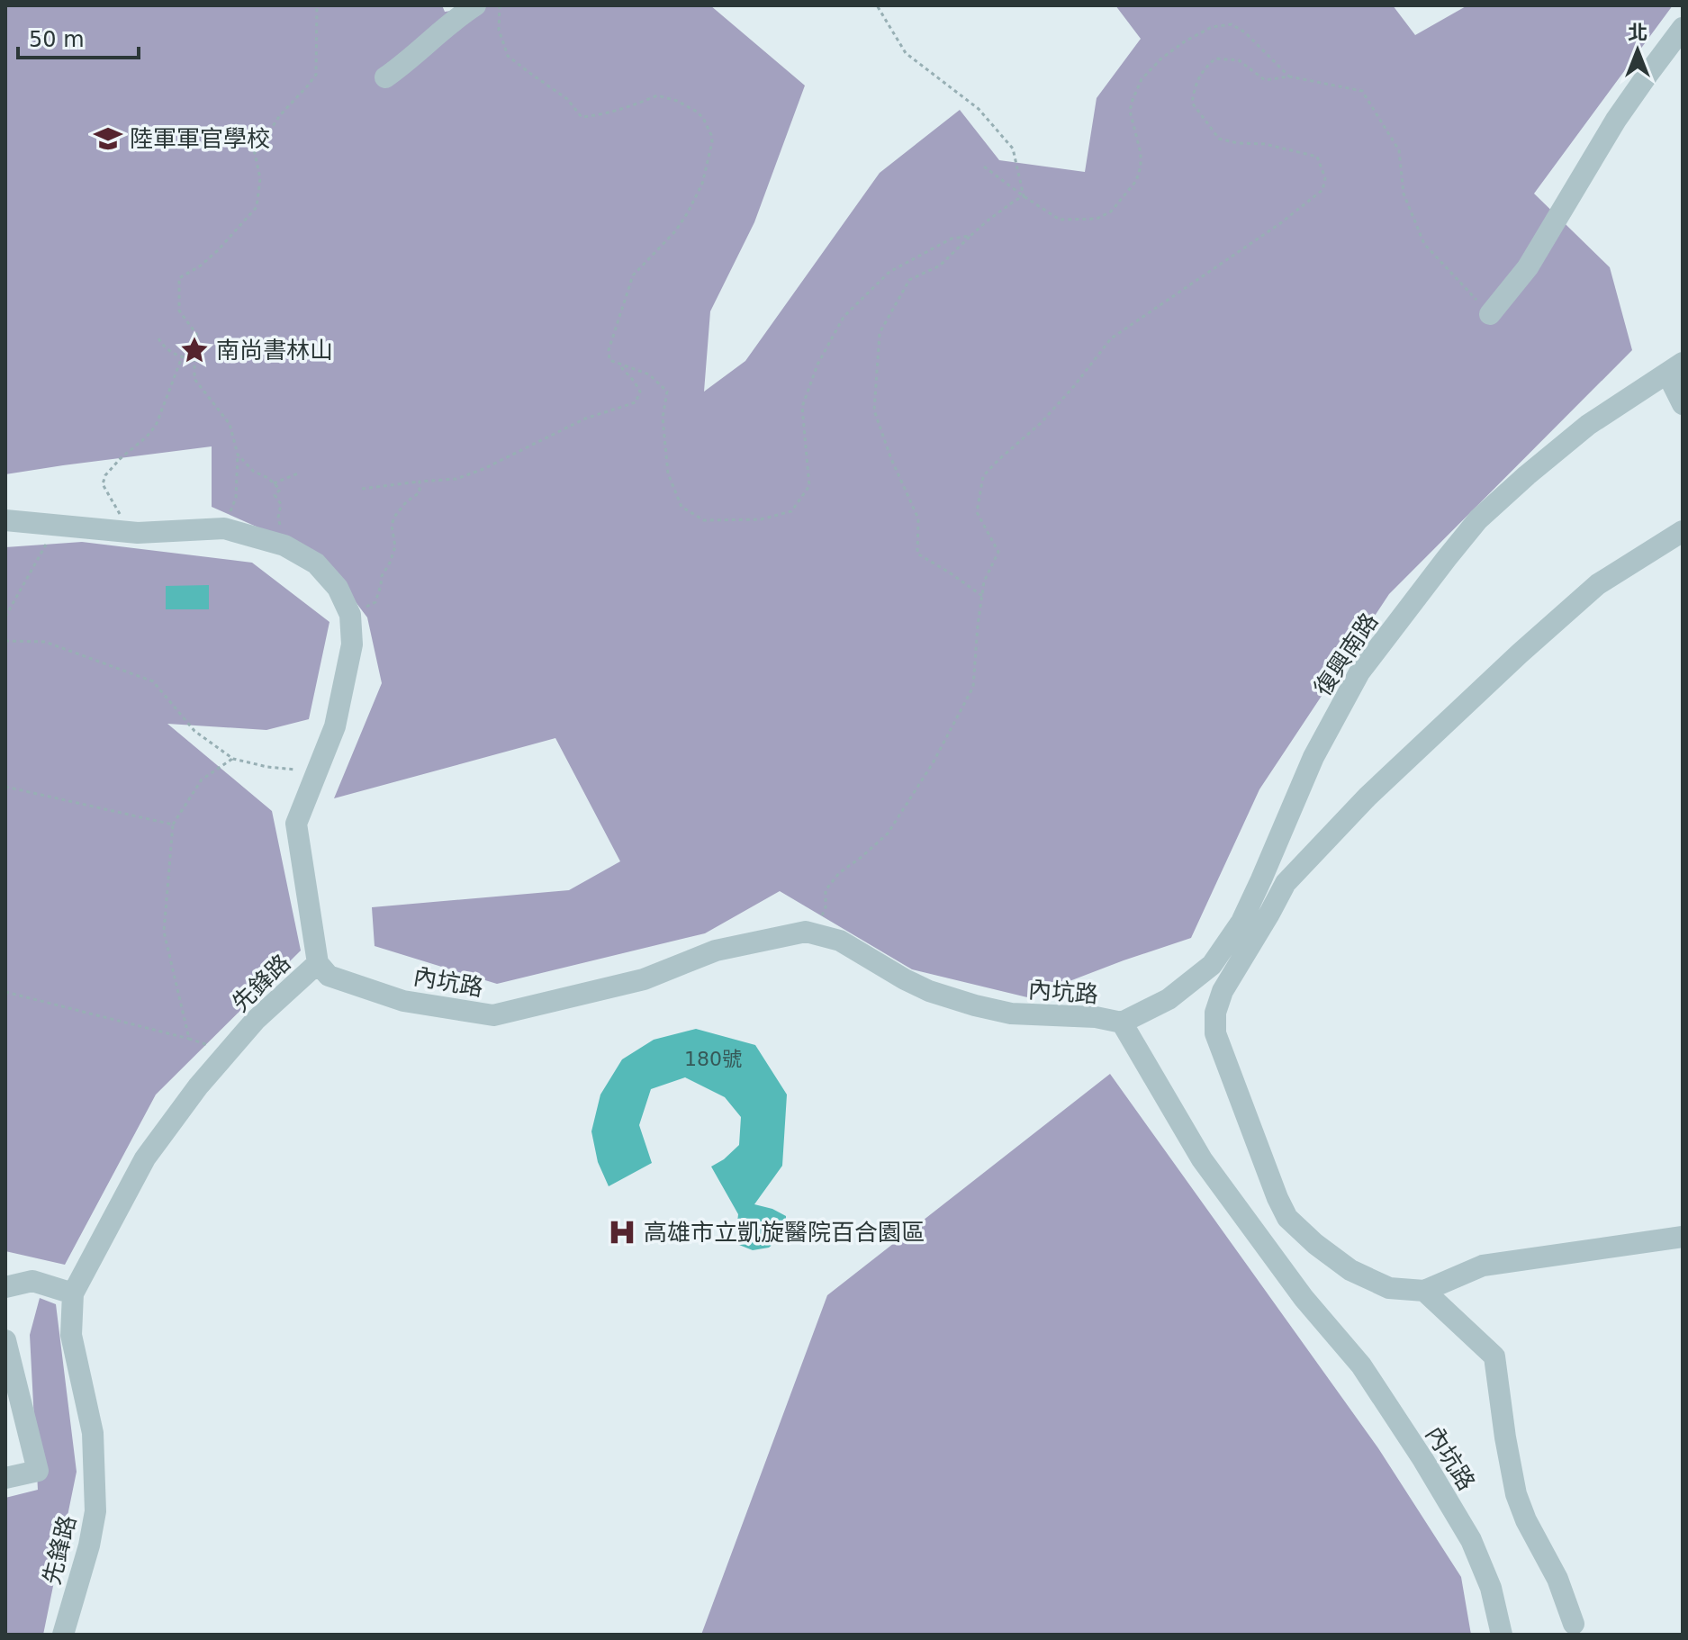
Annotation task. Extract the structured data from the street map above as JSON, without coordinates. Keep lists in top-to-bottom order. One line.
{"streets":{"street":["復興南路","內坑路","先鋒路"]},"crossings":[["復興南路","內坑路"],["內坑路","先鋒路"]],"places":{"school or university":["陸軍軍官學校"],"place":["南尚書林山"],"hospital":["高雄市立凱旋醫院百合園區"]},"house_numbers":["180號"],"scale_bar":"50 m","north":"top"}
